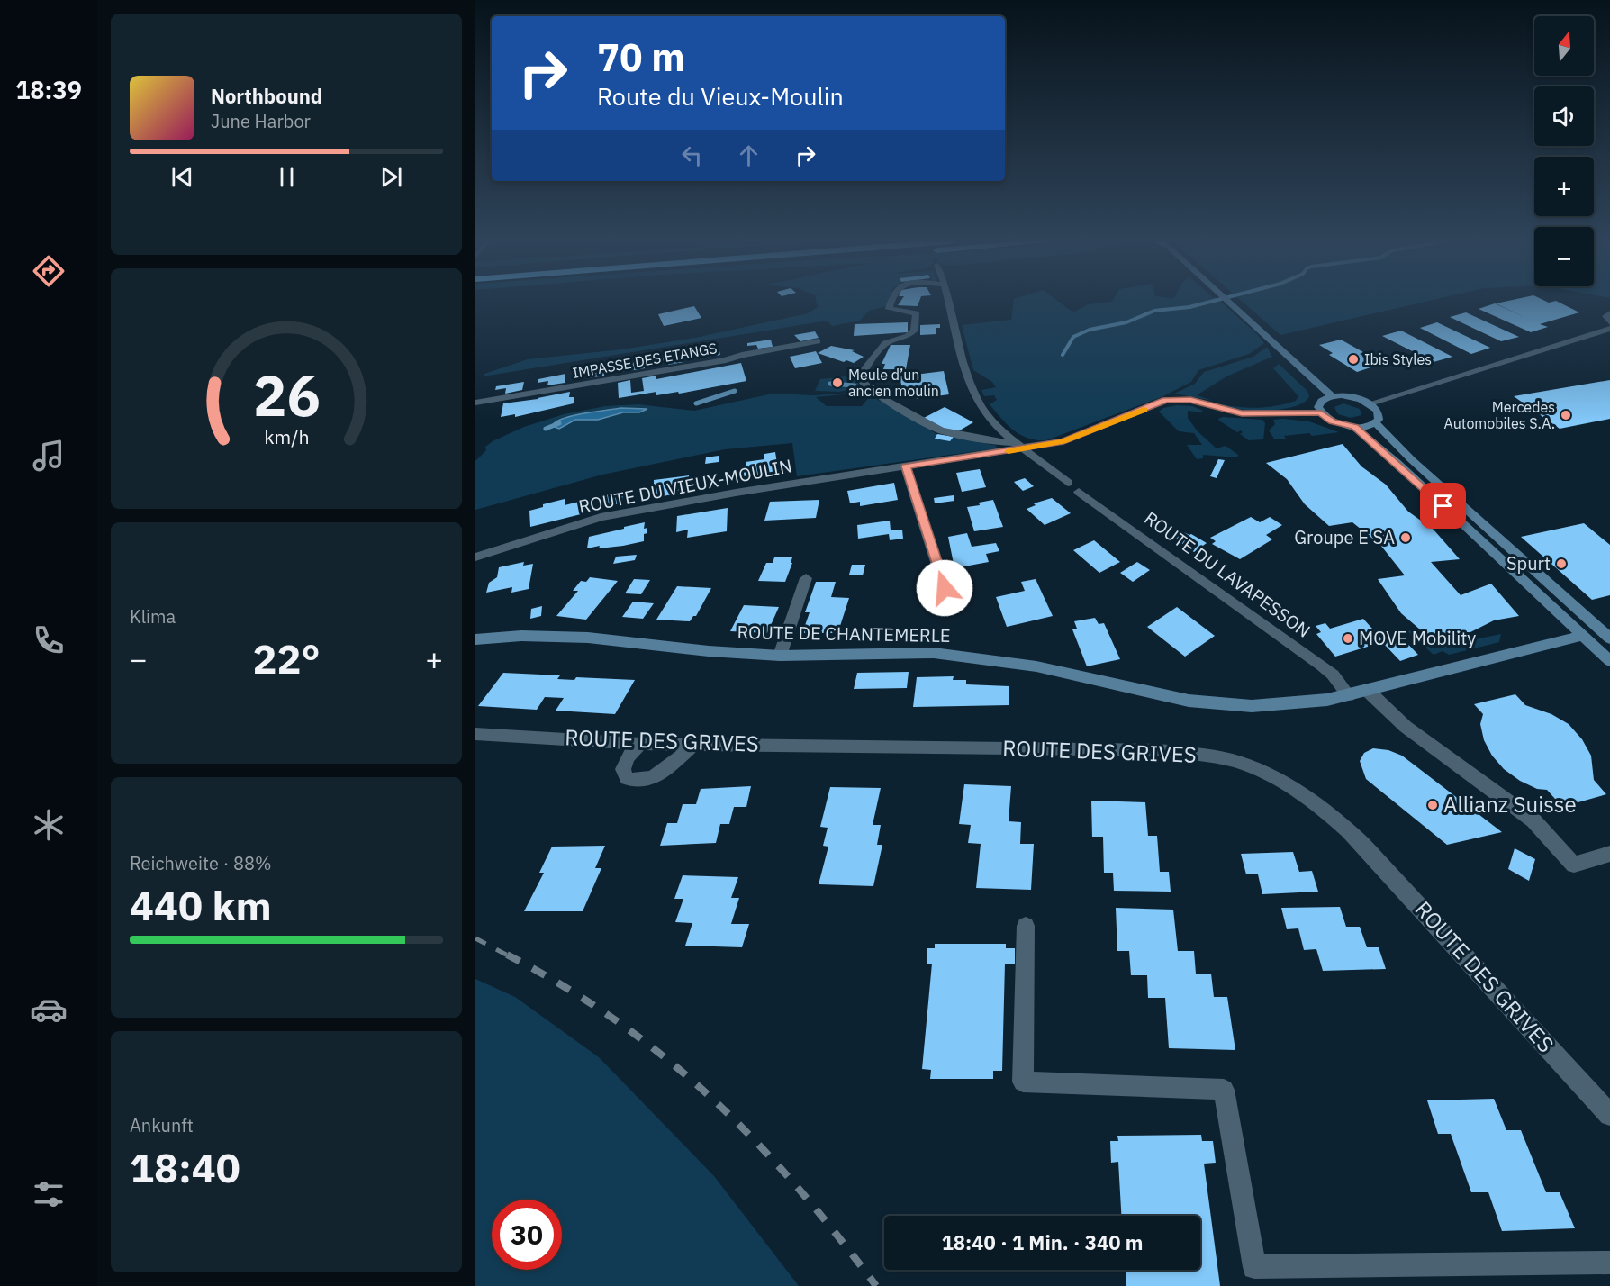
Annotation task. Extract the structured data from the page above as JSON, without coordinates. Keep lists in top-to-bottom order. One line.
{"streets":{"main road":["ROUTE DE CHANTEMERLE"],"street":["IMPASSE DES ETANGS","ROUTE DU VIEUX-MOULIN","ROUTE DU LAVAPESSON","ROUTE DES GRIVES"]},"crossings":[["ROUTE DU VIEUX-MOULIN","ROUTE DU LAVAPESSON"],["ROUTE DU LAVAPESSON","ROUTE DE CHANTEMERLE"]],"places":["Ibis Styles","Meule d’un ancien moulin","Mercedes Automobiles S.A.","Groupe E SA","Spurt","MOVE Mobility","Allianz Suisse"],"north":"top","page":{"tabs":"18:39","map_buttons":["+","−"],"turn":["70 m","Route du Vieux-Moulin"],"song":["Northbound","June Harbor"],"tile":["Klima",["Reichweite · 88%","440 km"],["Ankunft","18:40"]],"heat":["−","22°","+"],"limit":"30","trip":"18:40 · 1 Min. · 340 m","gauge":["26","km/h"]}}
